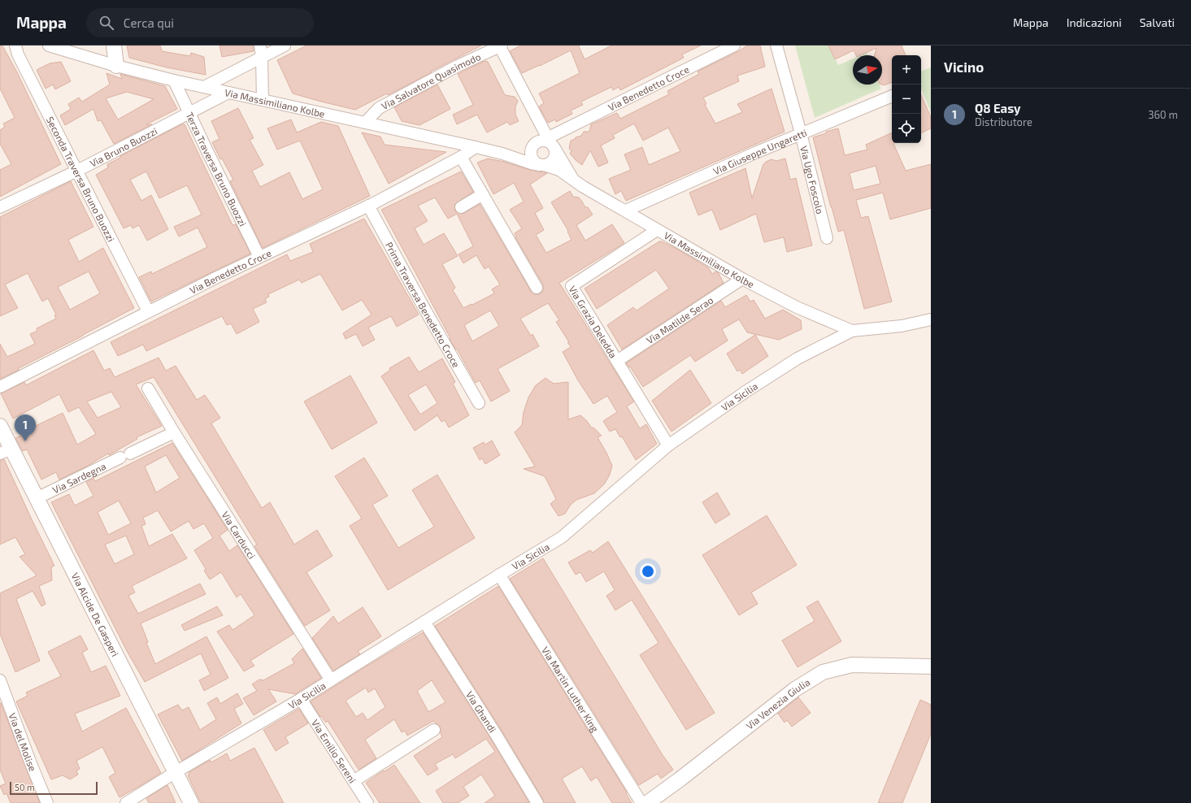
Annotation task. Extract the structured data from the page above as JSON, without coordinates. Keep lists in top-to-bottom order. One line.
{"streets":{"street":["Via Salvatore Quasimodo","Via Benedetto Croce","Via Massimiliano Kolbe","Via Bruno Buozzi","Via Giuseppe Ungaretti","Terza Traversa Bruno Buozzi","Seconda Traversa Bruno Buozzi","Via Ugo Foscolo","Prima Traversa Benedetto Croce","Via Matilde Serao","Via Grazia Deledda","Via Sicilia","Via Sardegna","Via Carducci","Via Alcide De Gasperi","Via Martin Luther King","Via Venezia Giulia","Via Ghandi","Via del Molise","Via Emilio Sereni"]},"crossings":[["Via Salvatore Quasimodo","Via Massimiliano Kolbe"],["Via Benedetto Croce","Via Massimiliano Kolbe"],["Via Benedetto Croce","Terza Traversa Bruno Buozzi"],["Via Benedetto Croce","Seconda Traversa Bruno Buozzi"],["Via Benedetto Croce","Prima Traversa Benedetto Croce"],["Via Massimiliano Kolbe","Via Bruno Buozzi"],["Via Massimiliano Kolbe","Via Giuseppe Ungaretti"],["Via Massimiliano Kolbe","Terza Traversa Bruno Buozzi"],["Via Massimiliano Kolbe","Via Matilde Serao"],["Via Massimiliano Kolbe","Via Grazia Deledda"],["Via Massimiliano Kolbe","Via Sicilia"],["Via Bruno Buozzi","Terza Traversa Bruno Buozzi"],["Via Bruno Buozzi","Seconda Traversa Bruno Buozzi"],["Via Giuseppe Ungaretti","Via Ugo Foscolo"],["Via Matilde Serao","Via Grazia Deledda"],["Via Grazia Deledda","Via Sicilia"],["Via Sicilia","Via Carducci"],["Via Sicilia","Via Alcide De Gasperi"],["Via Sicilia","Via Martin Luther King"],["Via Sicilia","Via Ghandi"],["Via Sicilia","Via Emilio Sereni"],["Via Sardegna","Via Carducci"],["Via Sardegna","Via Alcide De Gasperi"]],"scale_bar":"50 m","north":"right","page":{"header":"Mappa","search":"Cerca qui","nav":["Mappa","Indicazioni","Salvati"],"heading":"Vicino","map_buttons":["+","−"],"list":[{"mark":"1","name":"Q8 Easy","note":"Distributore","value":"360 m"}],"pins":"1","scale":"50 m"}}
